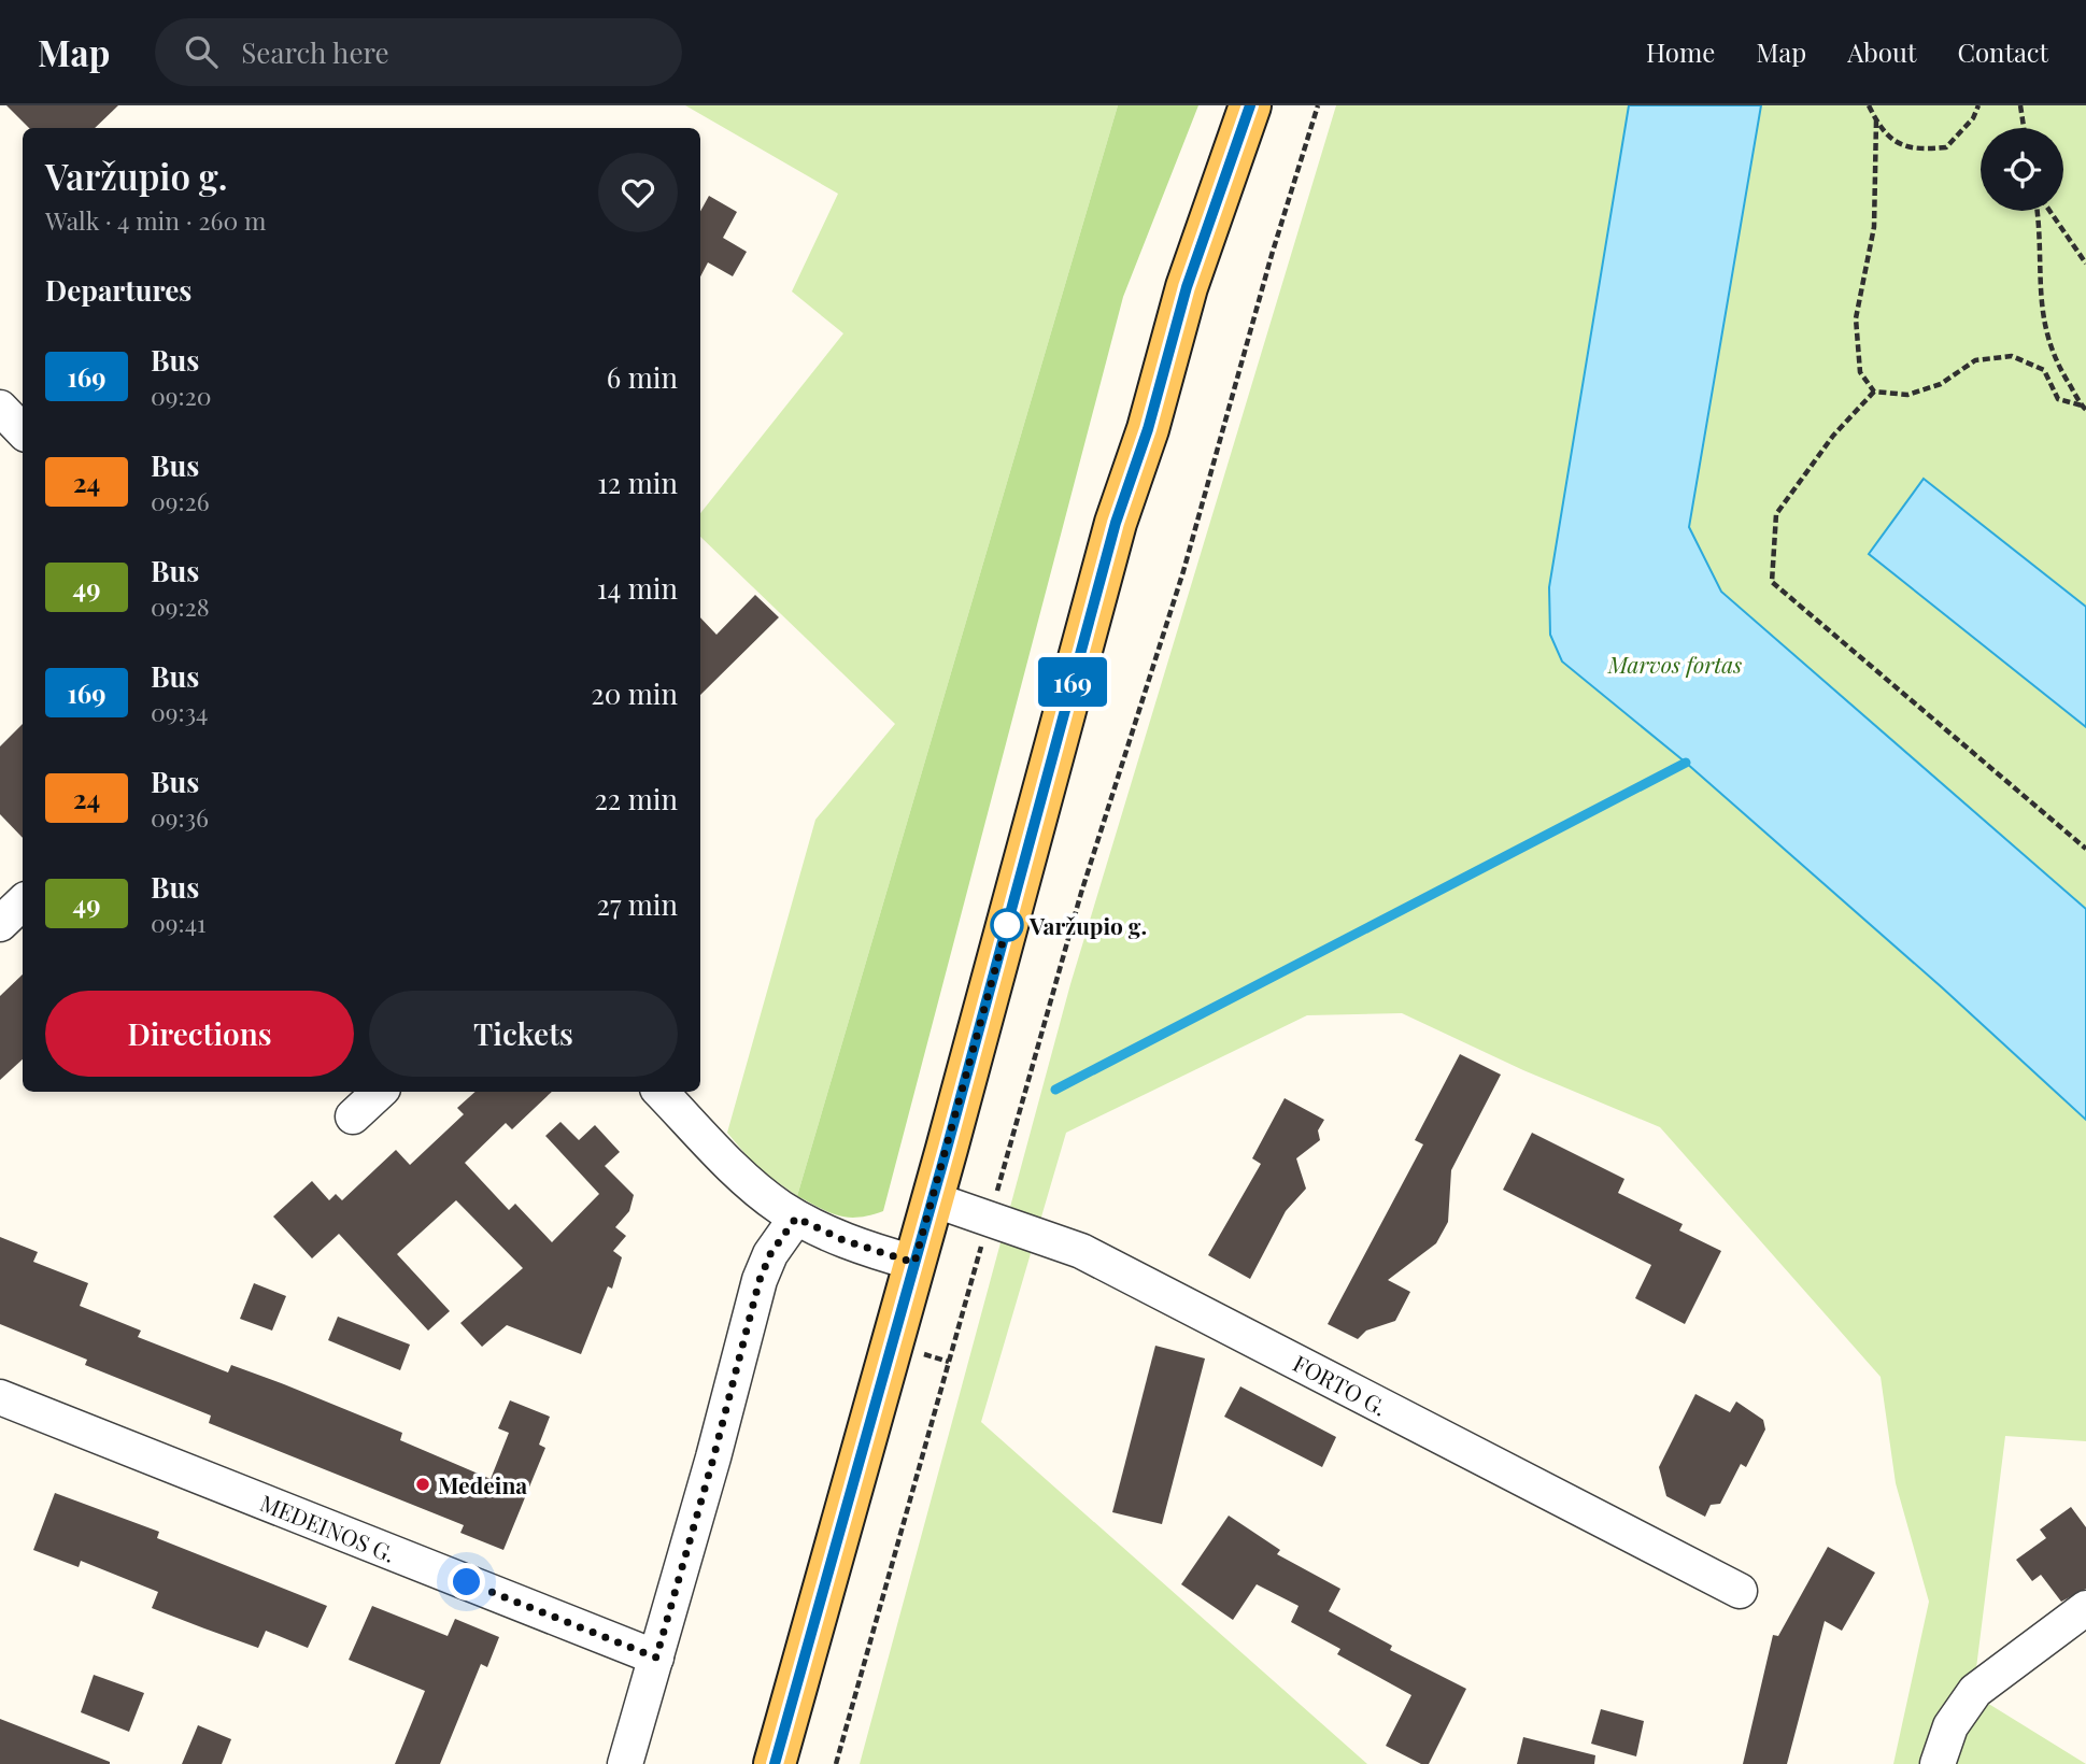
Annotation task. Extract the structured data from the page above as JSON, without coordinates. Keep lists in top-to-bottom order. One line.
{"streets":{"street":["FORTO G.","MEDEINOS G."]},"parks":["Marvos fortas"],"places":["Varžupio g.","Medeina"],"lines":["bus line 169"],"page":{"header":"Map","search":"Search here","nav":["Home","Map","About","Contact"],"on_map":"169","heading":[["Varžupio g.","Walk · 4 min · 260 m"],"Departures"],"list":[{"mark":"169","name":"Bus","note":"09:20","value":"6 min"},{"mark":"24","name":"Bus","note":"09:26","value":"12 min"},{"mark":"49","name":"Bus","note":"09:28","value":"14 min"},{"mark":"169","name":"Bus","note":"09:34","value":"20 min"},{"mark":"24","name":"Bus","note":"09:36","value":"22 min"},{"mark":"49","name":"Bus","note":"09:41","value":"27 min"}],"buttons":["Directions","Tickets"]}}
